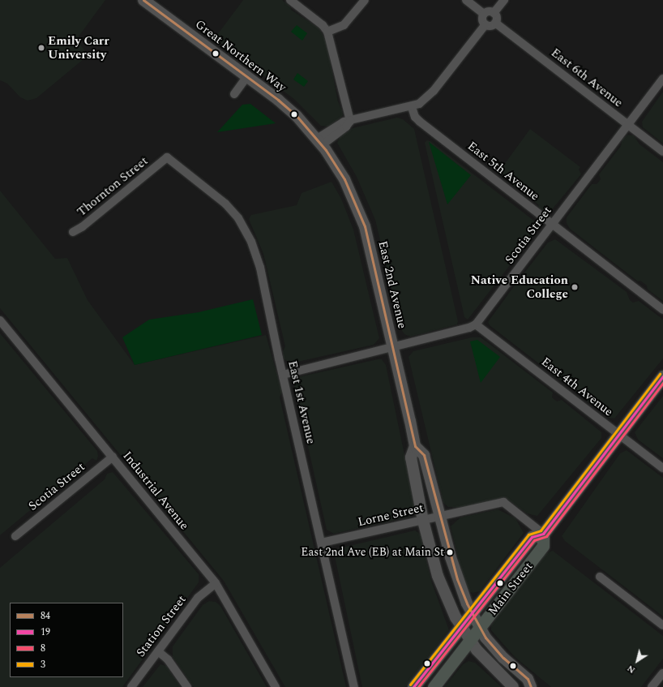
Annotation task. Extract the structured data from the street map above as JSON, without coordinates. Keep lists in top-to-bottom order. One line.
{"streets":{"main road":["Great Northern Way","East 2nd Avenue","Main Street"],"street":["East 6th Avenue","East 5th Avenue","Thornton Street","Scotia Street","East 4th Avenue","East 1st Avenue","Industrial Avenue","Lorne Street","Station Street"]},"crossings":[["Great Northern Way","East 2nd Avenue"],["East 6th Avenue","Scotia Street"],["East 5th Avenue","Scotia Street"],["Thornton Street","East 1st Avenue"],["Scotia Street","East 4th Avenue"],["Scotia Street","Industrial Avenue"],["East 2nd Avenue","Lorne Street"],["East 2nd Avenue","Main Street"],["East 4th Avenue","Main Street"],["East 1st Avenue","Lorne Street"],["Industrial Avenue","Station Street"],["Lorne Street","Main Street"]],"places":["Emily Carr University","Native Education College","East 2nd Ave (EB) at Main St"],"lines":["transit line 84","transit line 3","transit line 19","transit line 8"],"legend":["84","19","8","3"],"north":"bottom left"}
